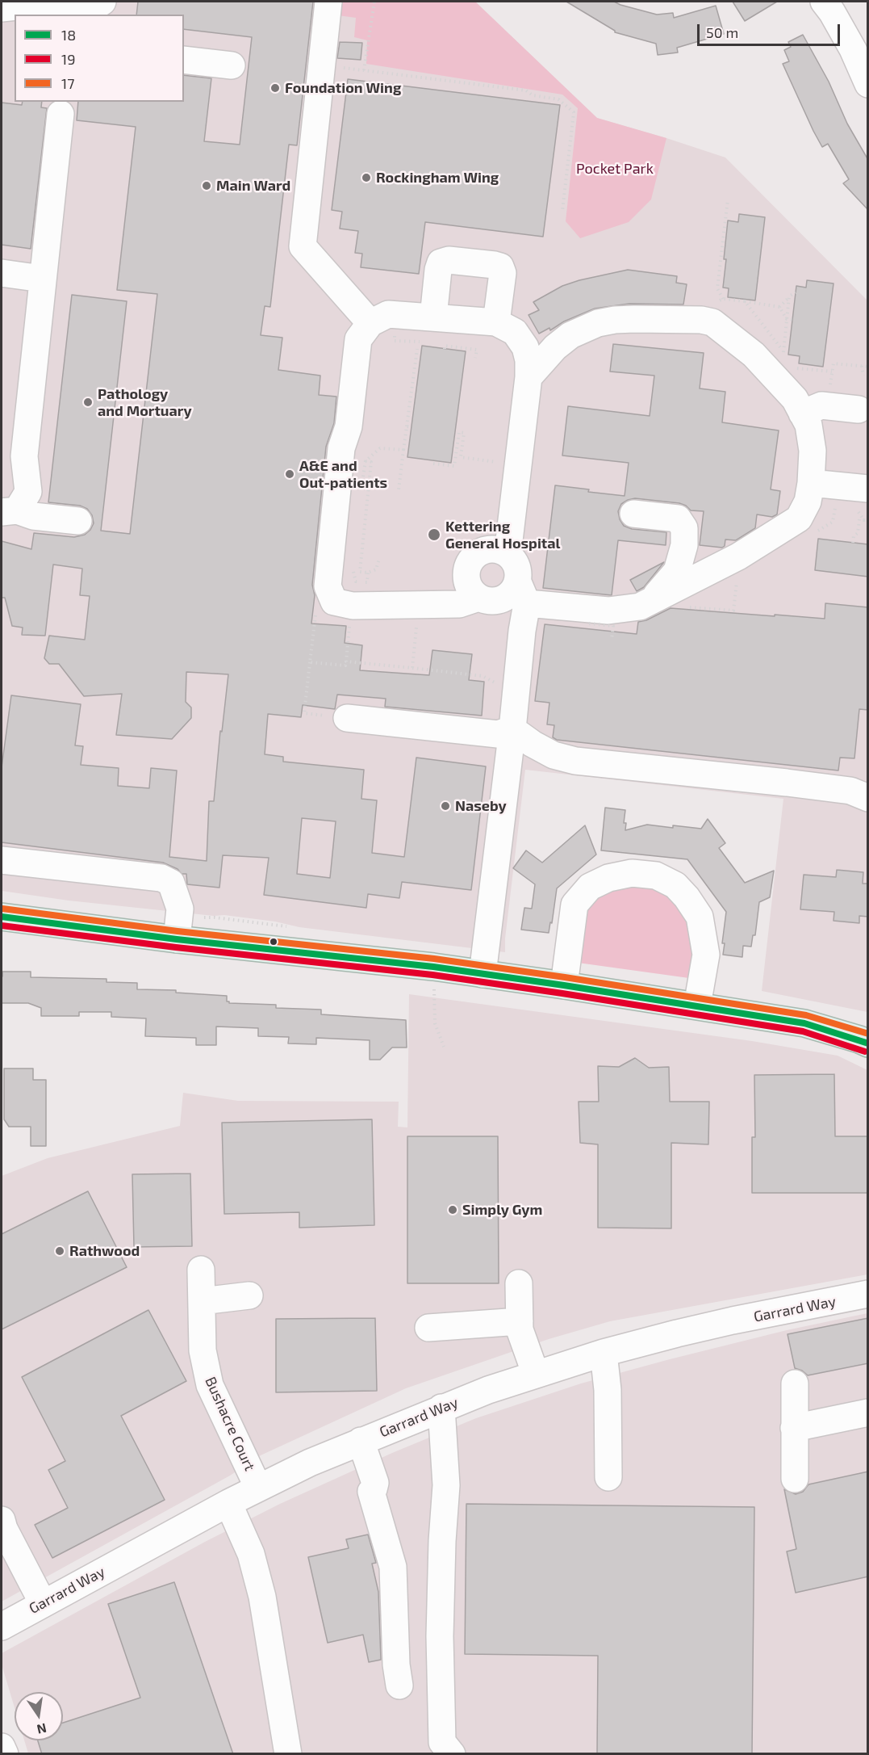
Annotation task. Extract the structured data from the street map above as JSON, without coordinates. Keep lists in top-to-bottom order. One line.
{"streets":{"street":["Garrard Way","Bushacre Court"]},"crossings":[["Garrard Way","Bushacre Court"]],"parks":["Pocket Park"],"places":["Foundation Wing","Rockingham Wing","Main Ward","Pathology and Mortuary","A&E and Out-patients","Kettering General Hospital","Naseby","Simply Gym","Rathwood"],"lines":["transit line 17","transit line 18","transit line 19"],"legend":["18","19","17"],"scale_bar":"50 m","north":"bottom"}
